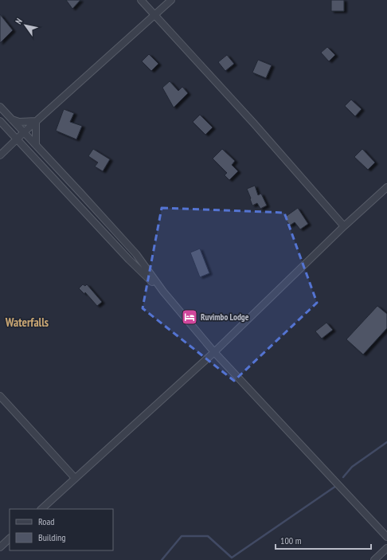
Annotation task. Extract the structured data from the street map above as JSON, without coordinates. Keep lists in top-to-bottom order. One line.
{"districts":["Waterfalls"],"places":{"hotel":["Ruvimbo Lodge"]},"legend":["Road","Building"],"scale_bar":"100 m","north":"top left"}
